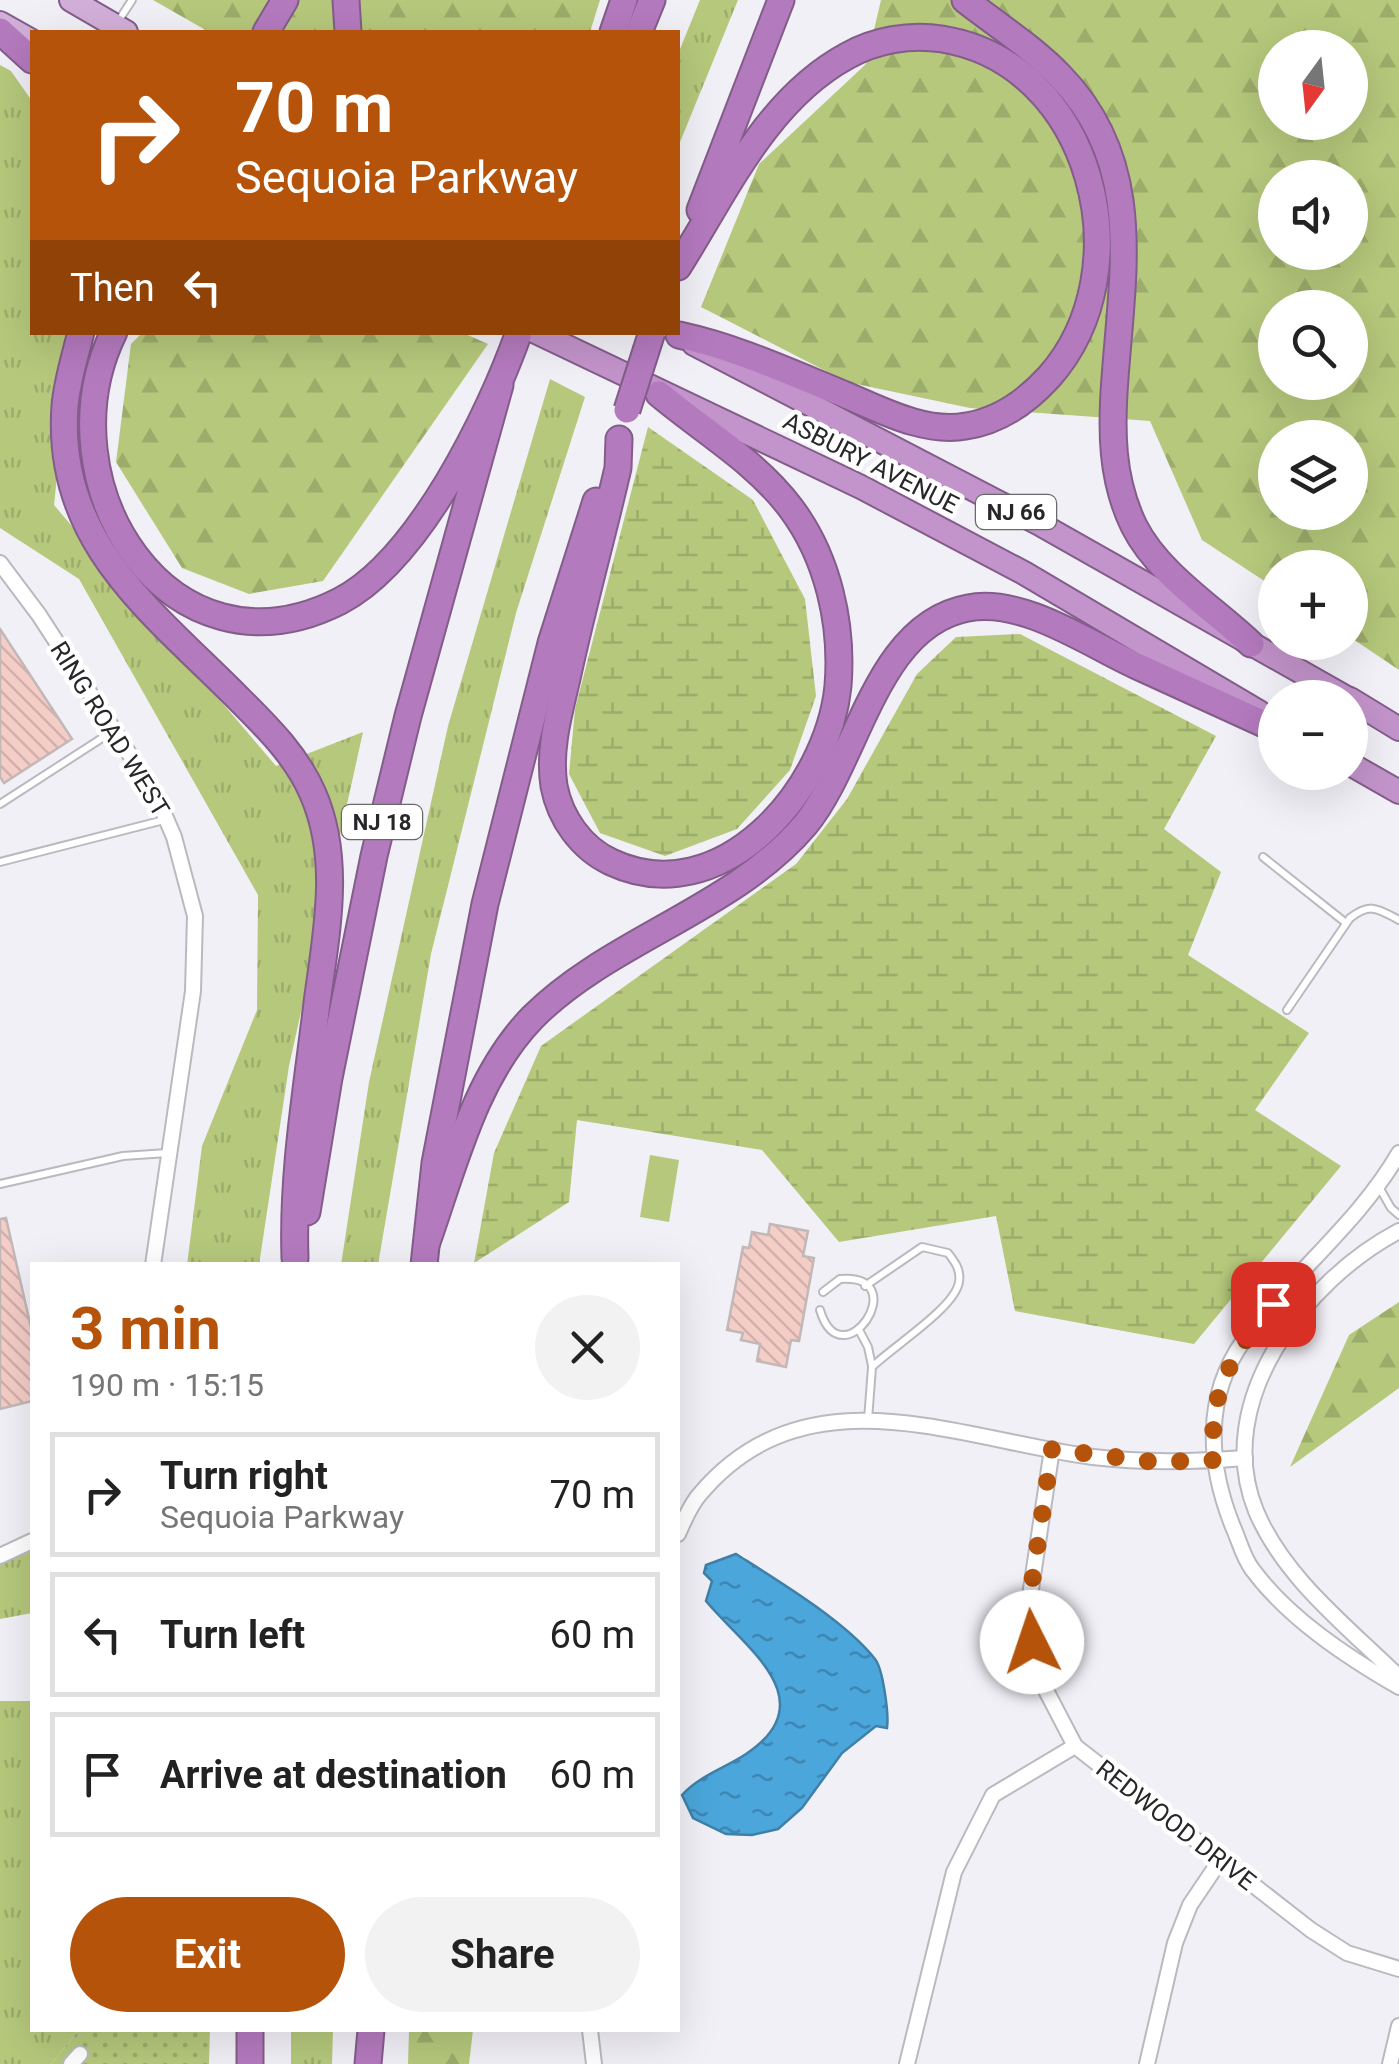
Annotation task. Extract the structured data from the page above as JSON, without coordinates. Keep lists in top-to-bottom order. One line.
{"streets":{"highway":["ASBURY AVENUE","NJ 66","NJ 18"],"street":["RING ROAD WEST","REDWOOD DRIVE"]},"north":"bottom","page":{"map_buttons":["+","−"],"turn":["70 m","Sequoia Parkway"],"then":"Then","heading":["3 min","190 m · 15:15"],"list":[{"name":"Turn right","note":"Sequoia Parkway","value":"70 m"},{"name":"Turn left","value":"60 m"},{"name":"Arrive at destination","value":"60 m"}],"buttons":["Exit","Share"]}}
